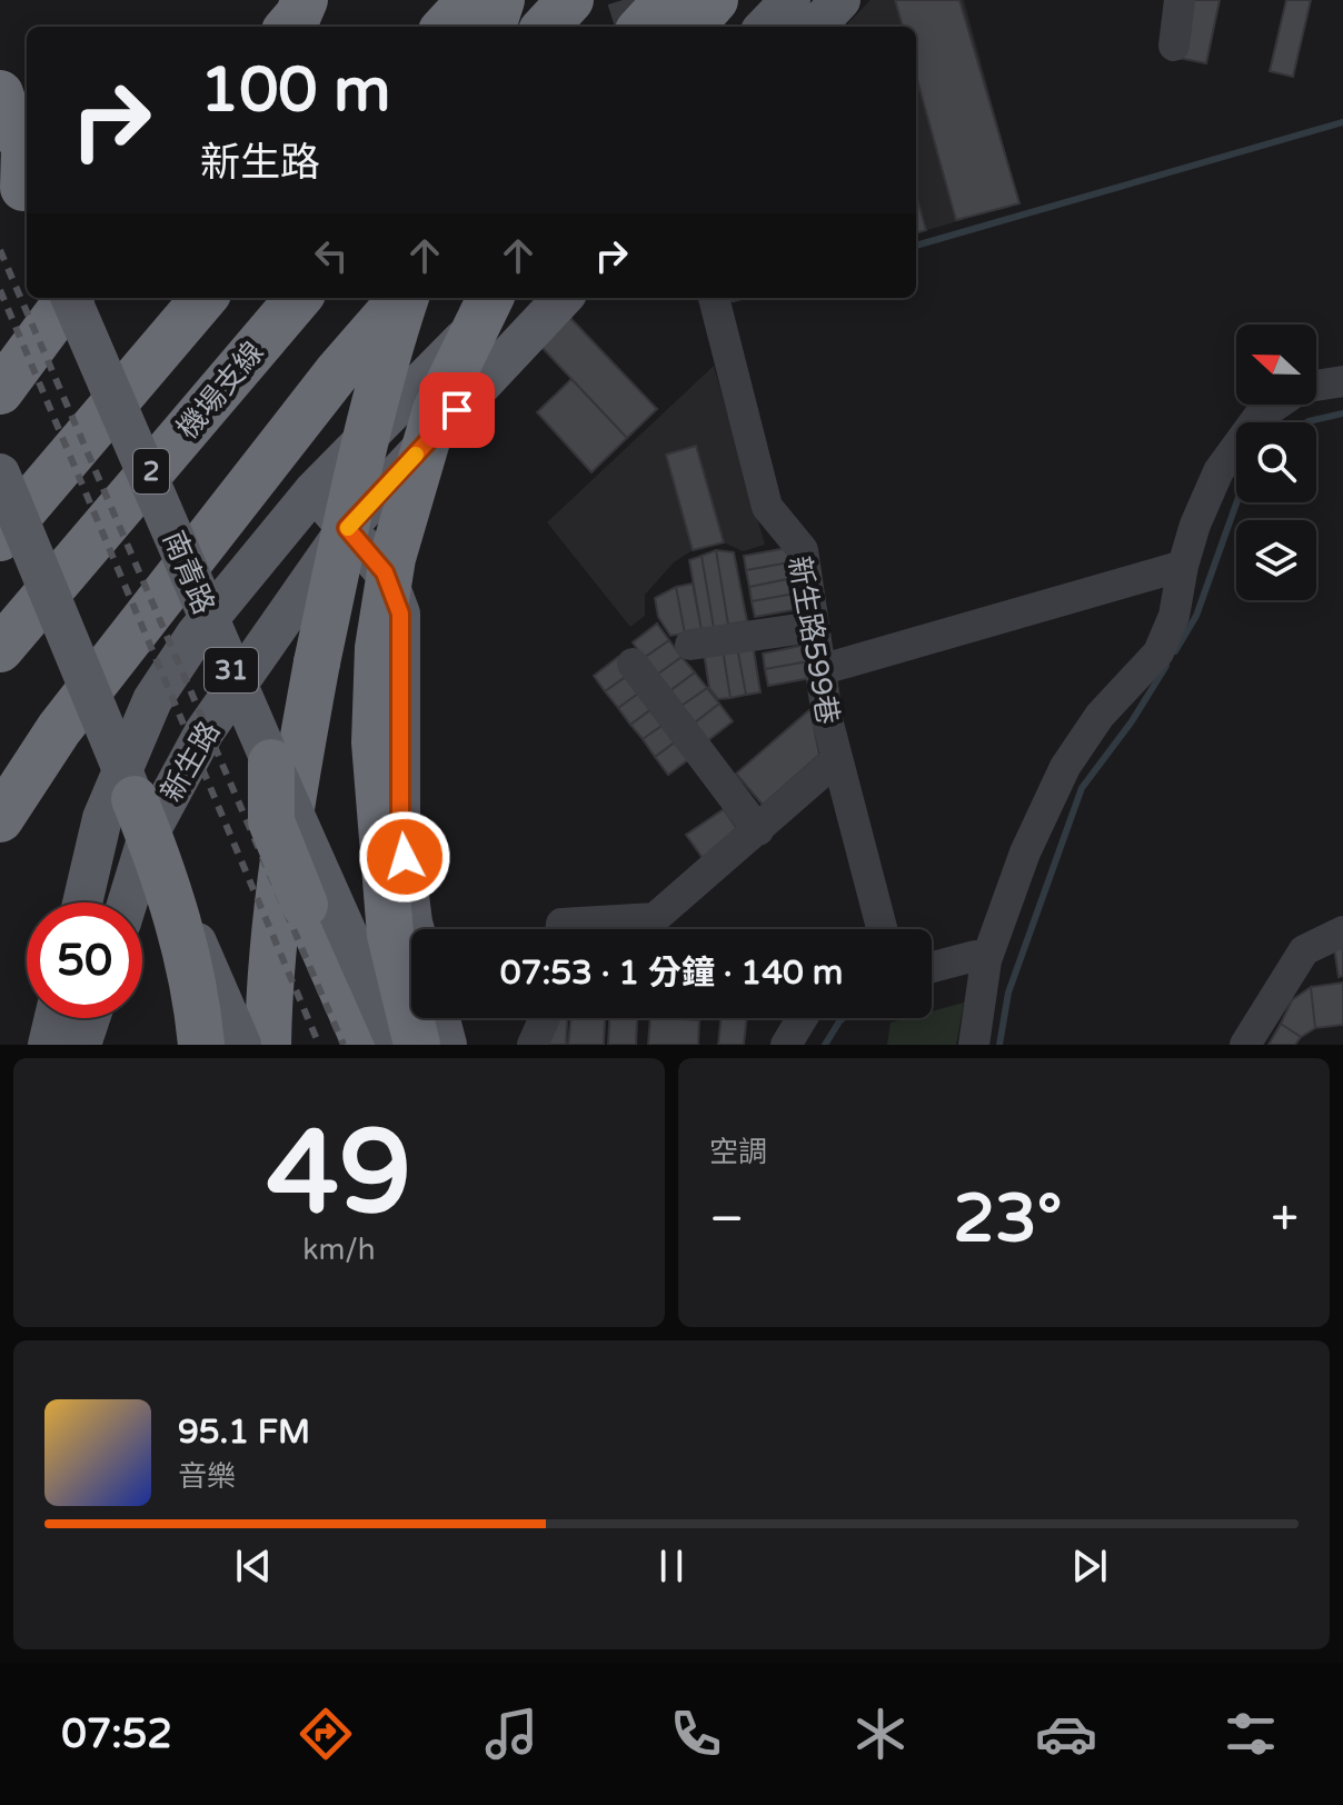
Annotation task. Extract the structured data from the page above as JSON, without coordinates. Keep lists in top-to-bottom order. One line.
{"streets":{"highway":["機場支線","2"],"main road":["南青路","31","新生路"],"street":["新生路599巷"]},"north":"left","page":{"turn":["100 m","新生路"],"limit":"50","trip":"07:53 · 1 分鐘 · 140 m","tile":[["49","km/h"],"空調"],"heat":["−","23°","+"],"song":["95.1 FM","音樂"],"tabs":"07:52"}}
